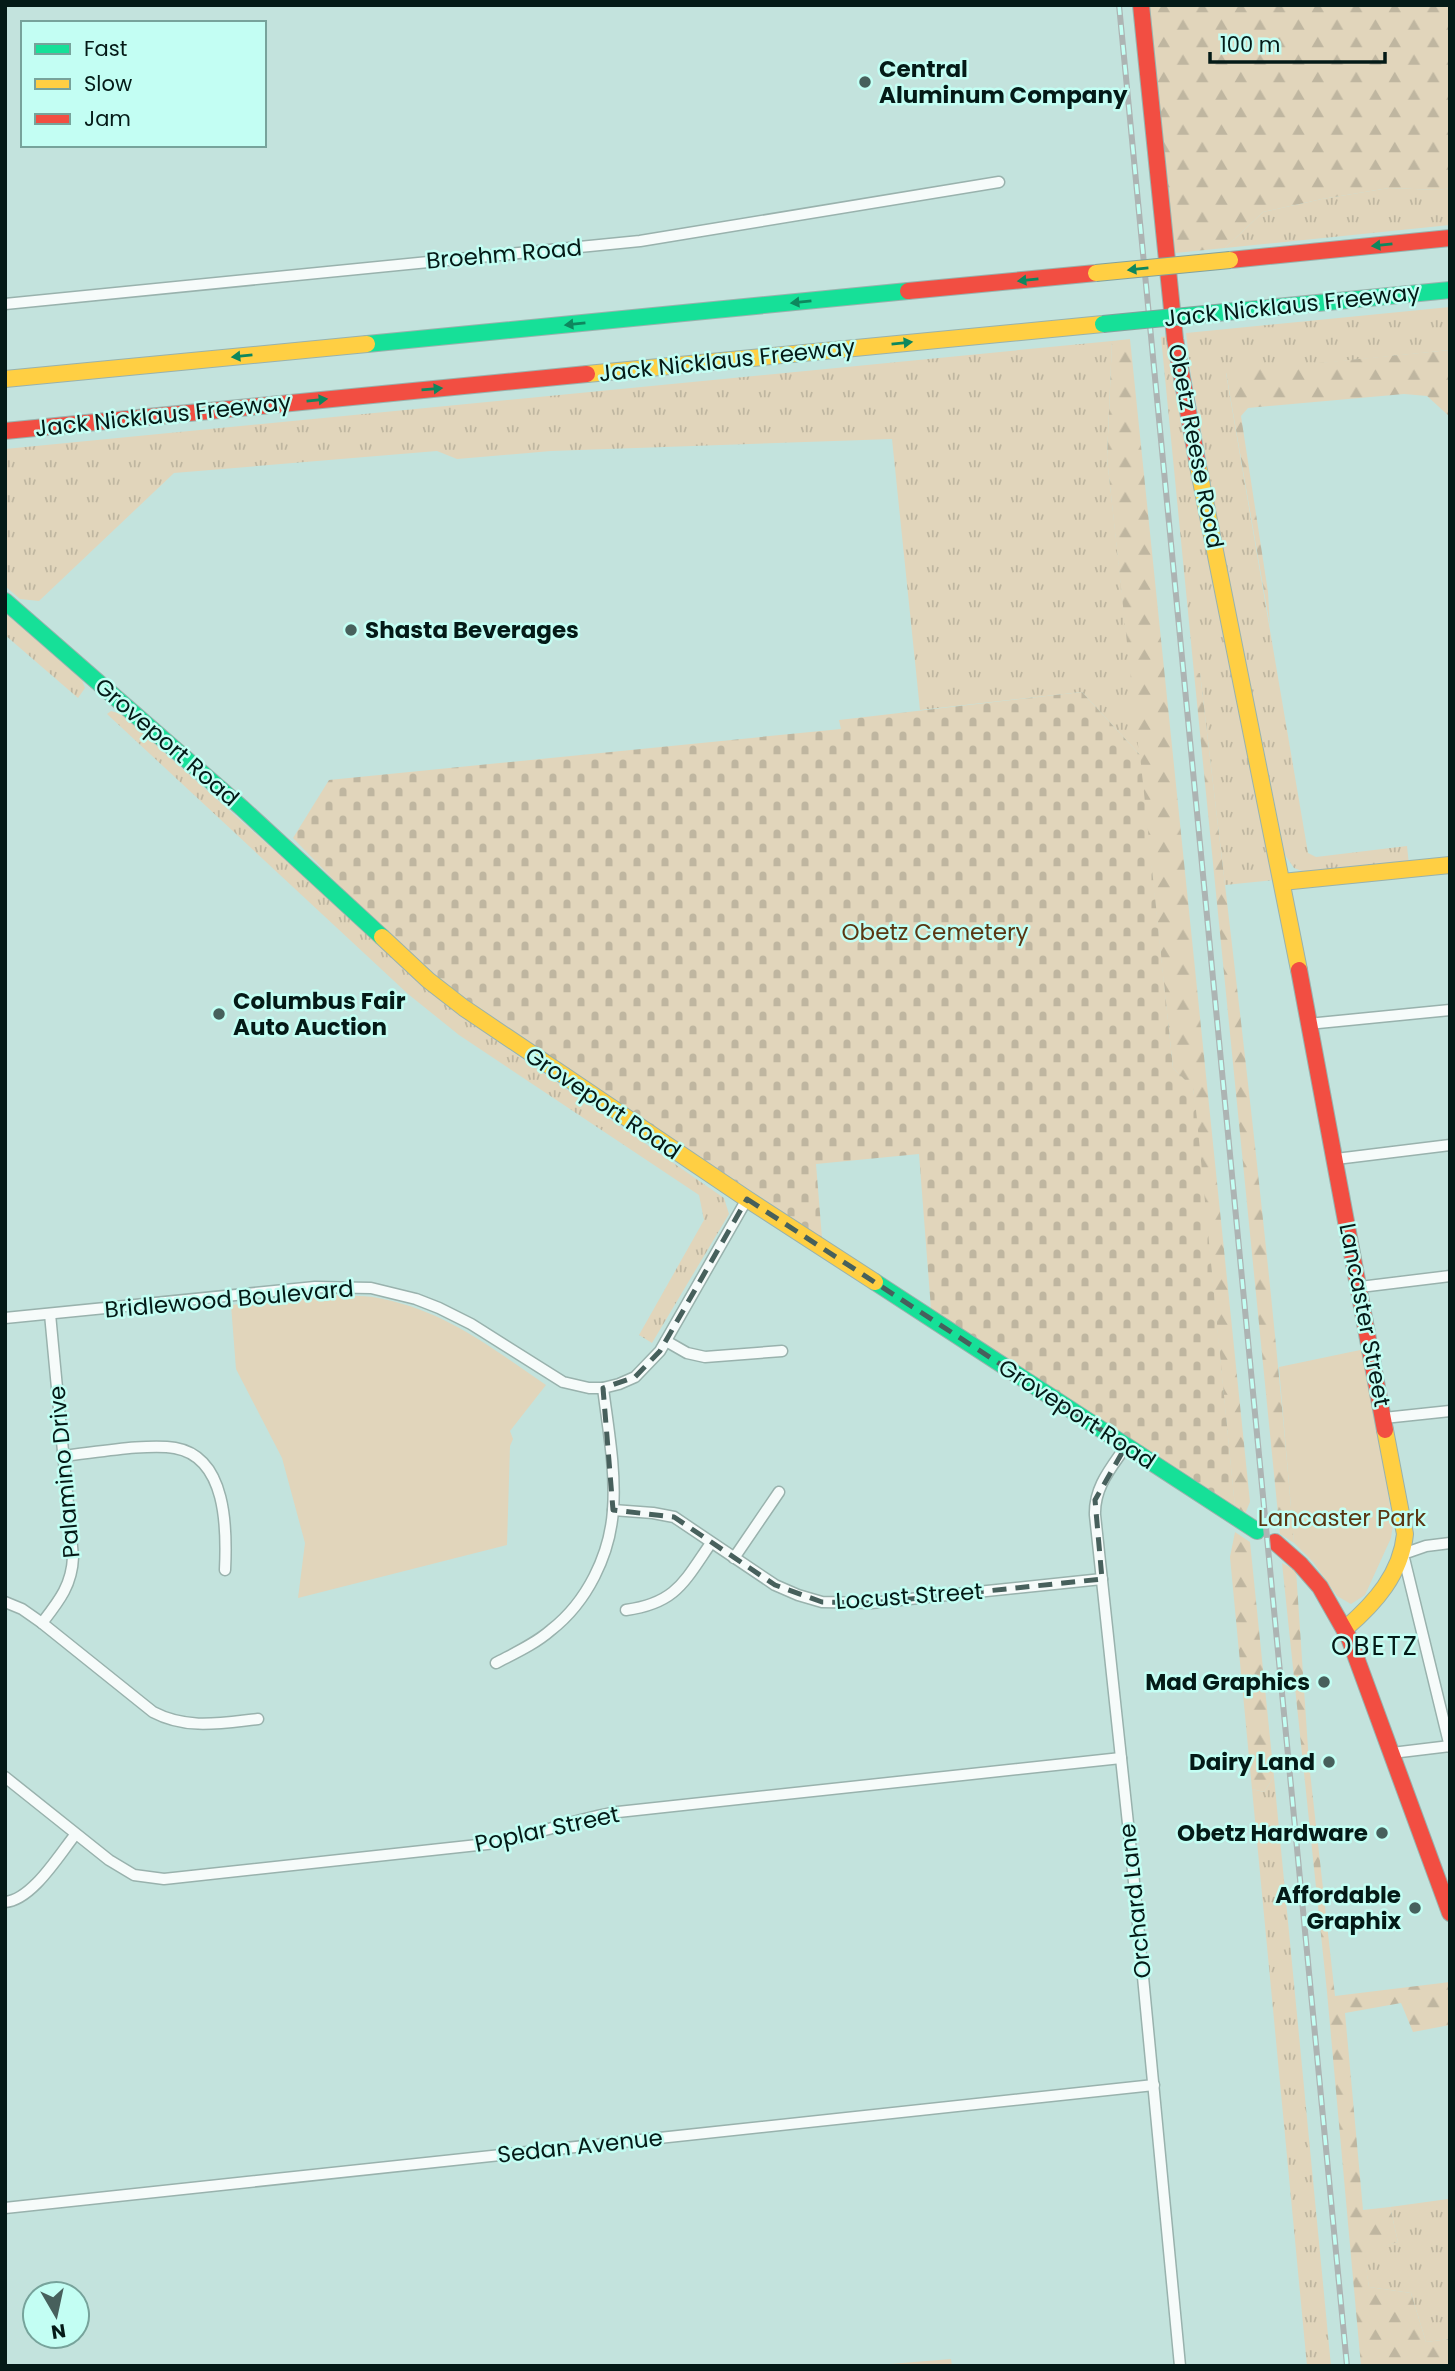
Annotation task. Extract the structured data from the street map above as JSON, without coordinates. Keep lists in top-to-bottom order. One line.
{"streets":{"main road":["Jack Nicklaus Freeway","Obetz Reese Road","Groveport Road","Lancaster Street"],"street":["Broehm Road","Bridlewood Boulevard","Palamino Drive","Locust Street","Poplar Street","Orchard Lane","Sedan Avenue"]},"crossings":[["Obetz Reese Road","Lancaster Street"],["Groveport Road","Bridlewood Boulevard"],["Groveport Road","Orchard Lane"],["Bridlewood Boulevard","Palamino Drive"],["Locust Street","Orchard Lane"],["Poplar Street","Orchard Lane"],["Orchard Lane","Sedan Avenue"]],"districts":["OBETZ"],"parks":["Obetz Cemetery","Lancaster Park"],"places":["Central Aluminum Company","Shasta Beverages","Columbus Fair Auto Auction","Mad Graphics","Dairy Land","Obetz Hardware","Affordable Graphix"],"legend":["Fast","Slow","Jam"],"scale_bar":"100 m","north":"bottom"}
